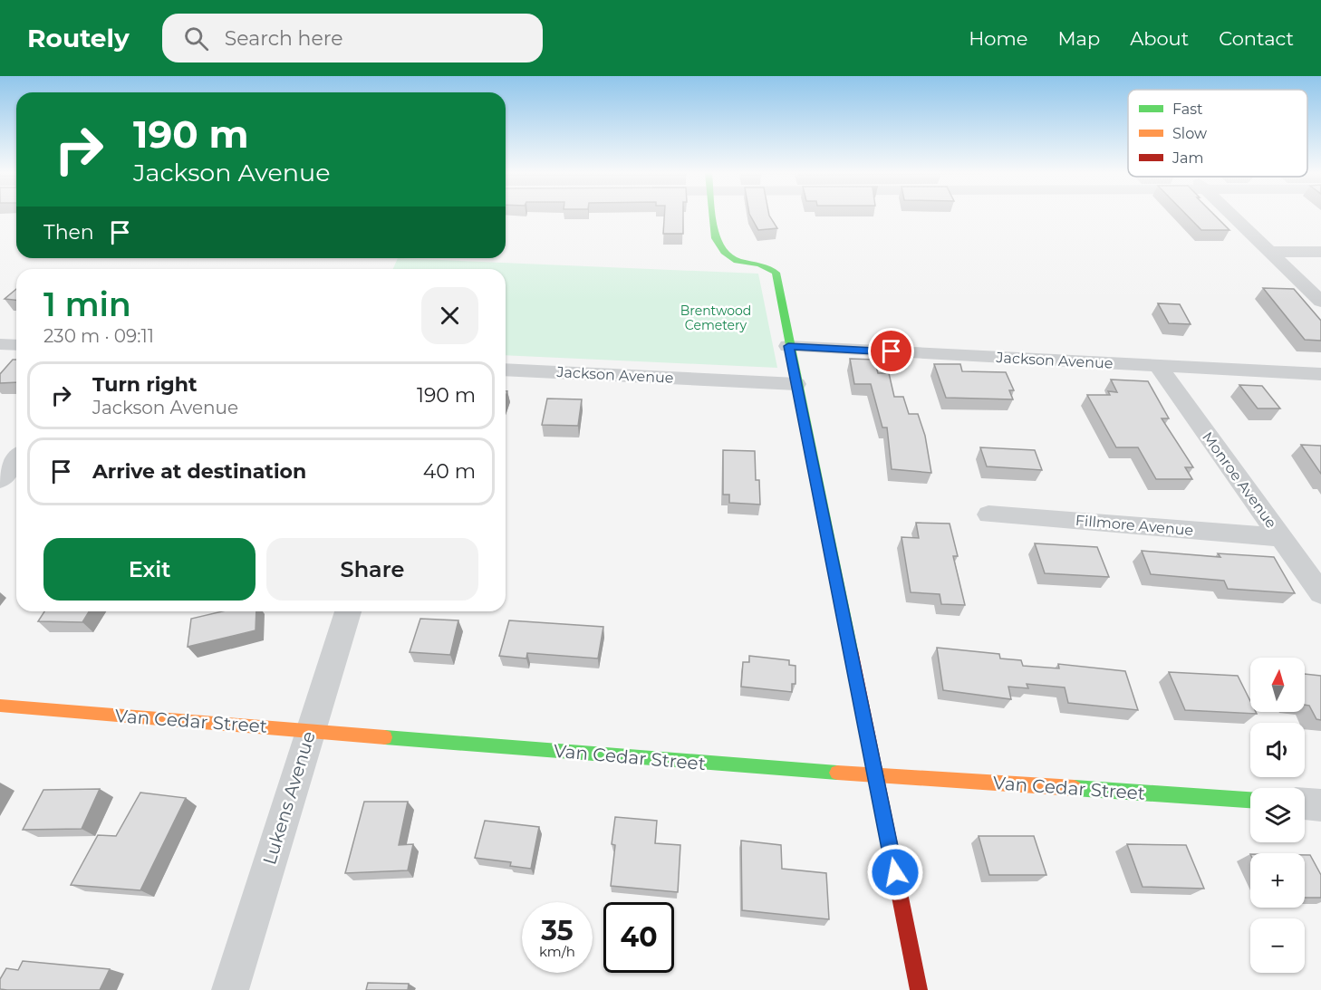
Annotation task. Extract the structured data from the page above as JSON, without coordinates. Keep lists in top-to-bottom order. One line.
{"streets":{"street":["Jackson Avenue","Monroe Avenue","Fillmore Avenue","Van Cedar Street","Lukens Avenue"]},"crossings":[["Jackson Avenue","Monroe Avenue"],["Monroe Avenue","Fillmore Avenue"],["Van Cedar Street","Lukens Avenue"]],"parks":["Brentwood Cemetery"],"legend":["Fast","Slow","Jam"],"north":"top","page":{"header":"Routely","search":"Search here","nav":["Home","Map","About","Contact"],"turn":["190 m","Jackson Avenue"],"then":"Then","heading":["1 min","230 m · 09:11"],"list":[{"name":"Turn right","note":"Jackson Avenue","value":"190 m"},{"name":"Arrive at destination","value":"40 m"}],"buttons":["Exit","Share"],"map_buttons":["+","−"],"speed":"35 km/h","limit":"40"}}
